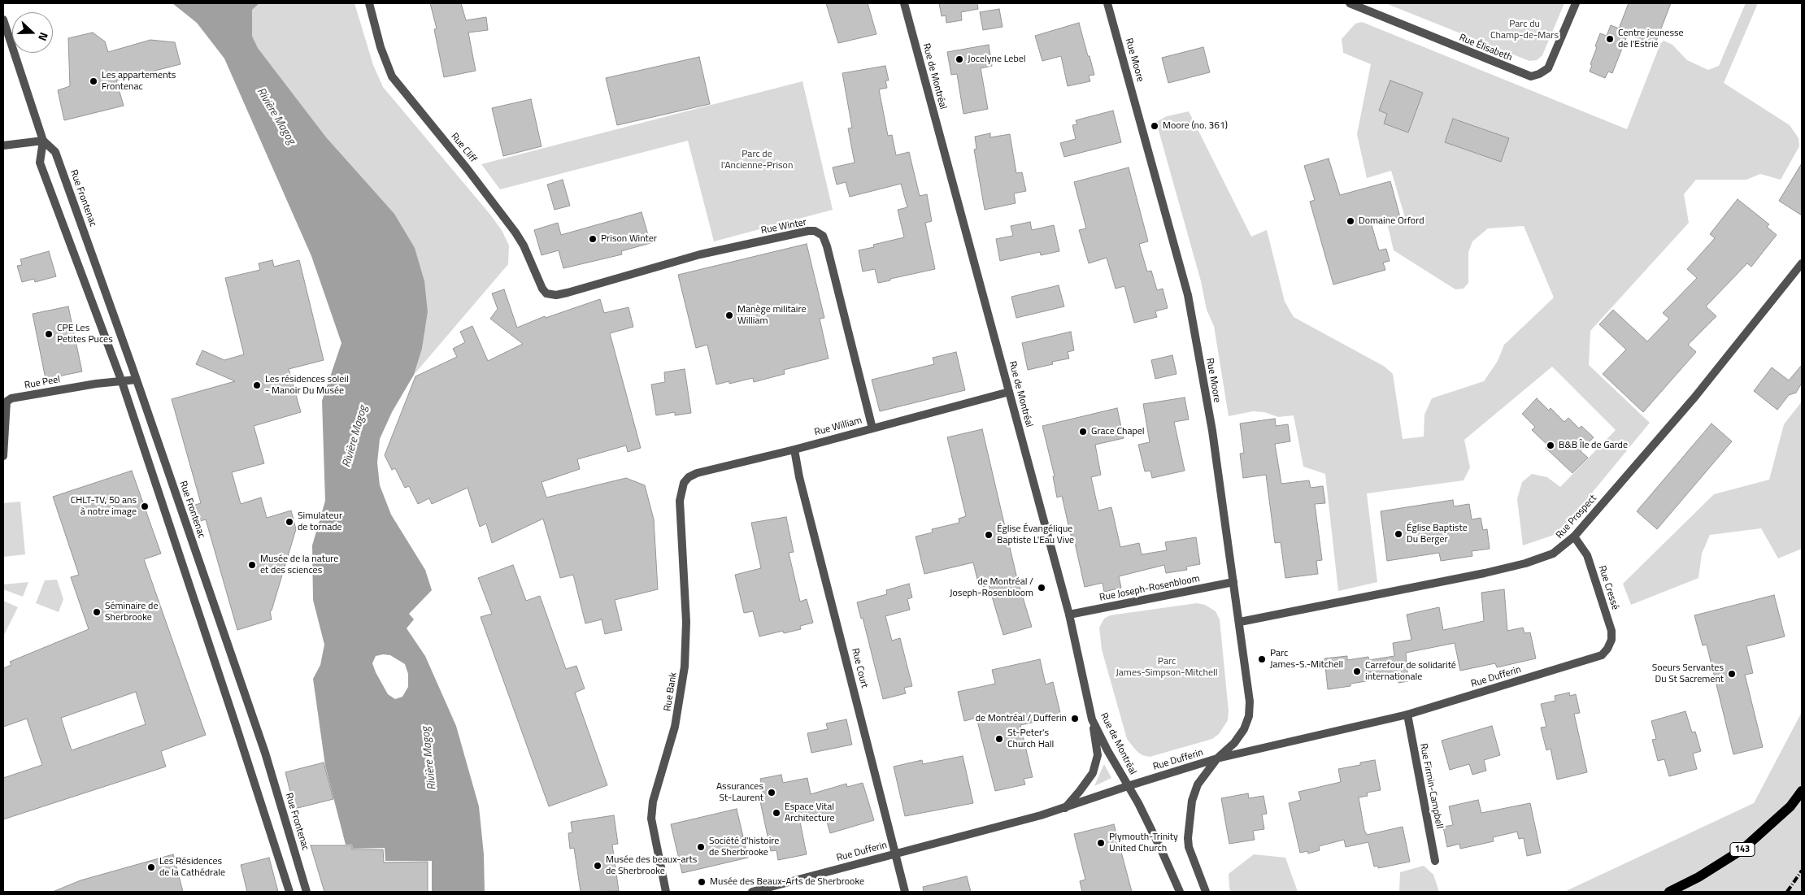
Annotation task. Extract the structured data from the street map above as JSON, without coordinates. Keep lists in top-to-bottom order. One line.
{"streets":{"main road":["143"],"street":["Rue Élisabeth","Rue Moore","Rue de Montréal","Rue Cliff","Rue Frontenac","Rue Winter","Rue Peel","Rue William","Rue Prospect","Rue Cressé","Rue Joseph-Rosenbloom","Rue Court","Rue Dufferin","Rue Bank","Rue Firmin-Campbell"]},"crossings":[["Rue Moore","Rue Prospect"],["Rue Moore","Rue Joseph-Rosenbloom"],["Rue Moore","Rue Dufferin"],["Rue de Montréal","Rue William"],["Rue de Montréal","Rue Joseph-Rosenbloom"],["Rue de Montréal","Rue Dufferin"],["Rue Cliff","Rue Winter"],["Rue Frontenac","Rue Peel"],["Rue Winter","Rue William"],["Rue William","Rue Court"],["Rue William","Rue Bank"],["Rue Prospect","Rue Cressé"],["Rue Cressé","Rue Dufferin"],["Rue Court","Rue Dufferin"],["Rue Dufferin","Rue Firmin-Campbell"]],"water":["Rivière Magog"],"parks":["Parc du Champ-de-Mars","Parc de l'Ancienne-Prison","Parc James-Simpson-Mitchell"],"places":["Centre jeunesse de l'Estrie","Jocelyne Lebel","Les appartements Frontenac","Moore (no. 361)","Domaine Orford","Prison Winter","Manège militaire William","CPE Les Petites Puces","Les résidences soleil - Manoir Du Musée","Grace Chapel","B&B Île de Garde","CHLT-TV, 50 ans à notre image","Simulateur de tornade","Église Baptiste Du Berger","Église Évangélique Baptiste L'Eau Vive","Musée de la nature et des sciences","de Montréal / Joseph-Rosenbloom","Séminaire de Sherbrooke","Parc James-S.-Mitchell","Carrefour de solidarité internationale","Soeurs Servantes Du St Sacrement","de Montréal / Dufferin","St-Peter's Church Hall","Assurances St-Laurent","Espace Vital Architecture","Plymouth-Trinity United Church","Société d'histoire de Sherbrooke","Musée des beaux-arts de Sherbrooke","Les Résidences de la Cathédrale","Musée des Beaux-Arts de Sherbrooke"],"north":"right"}
